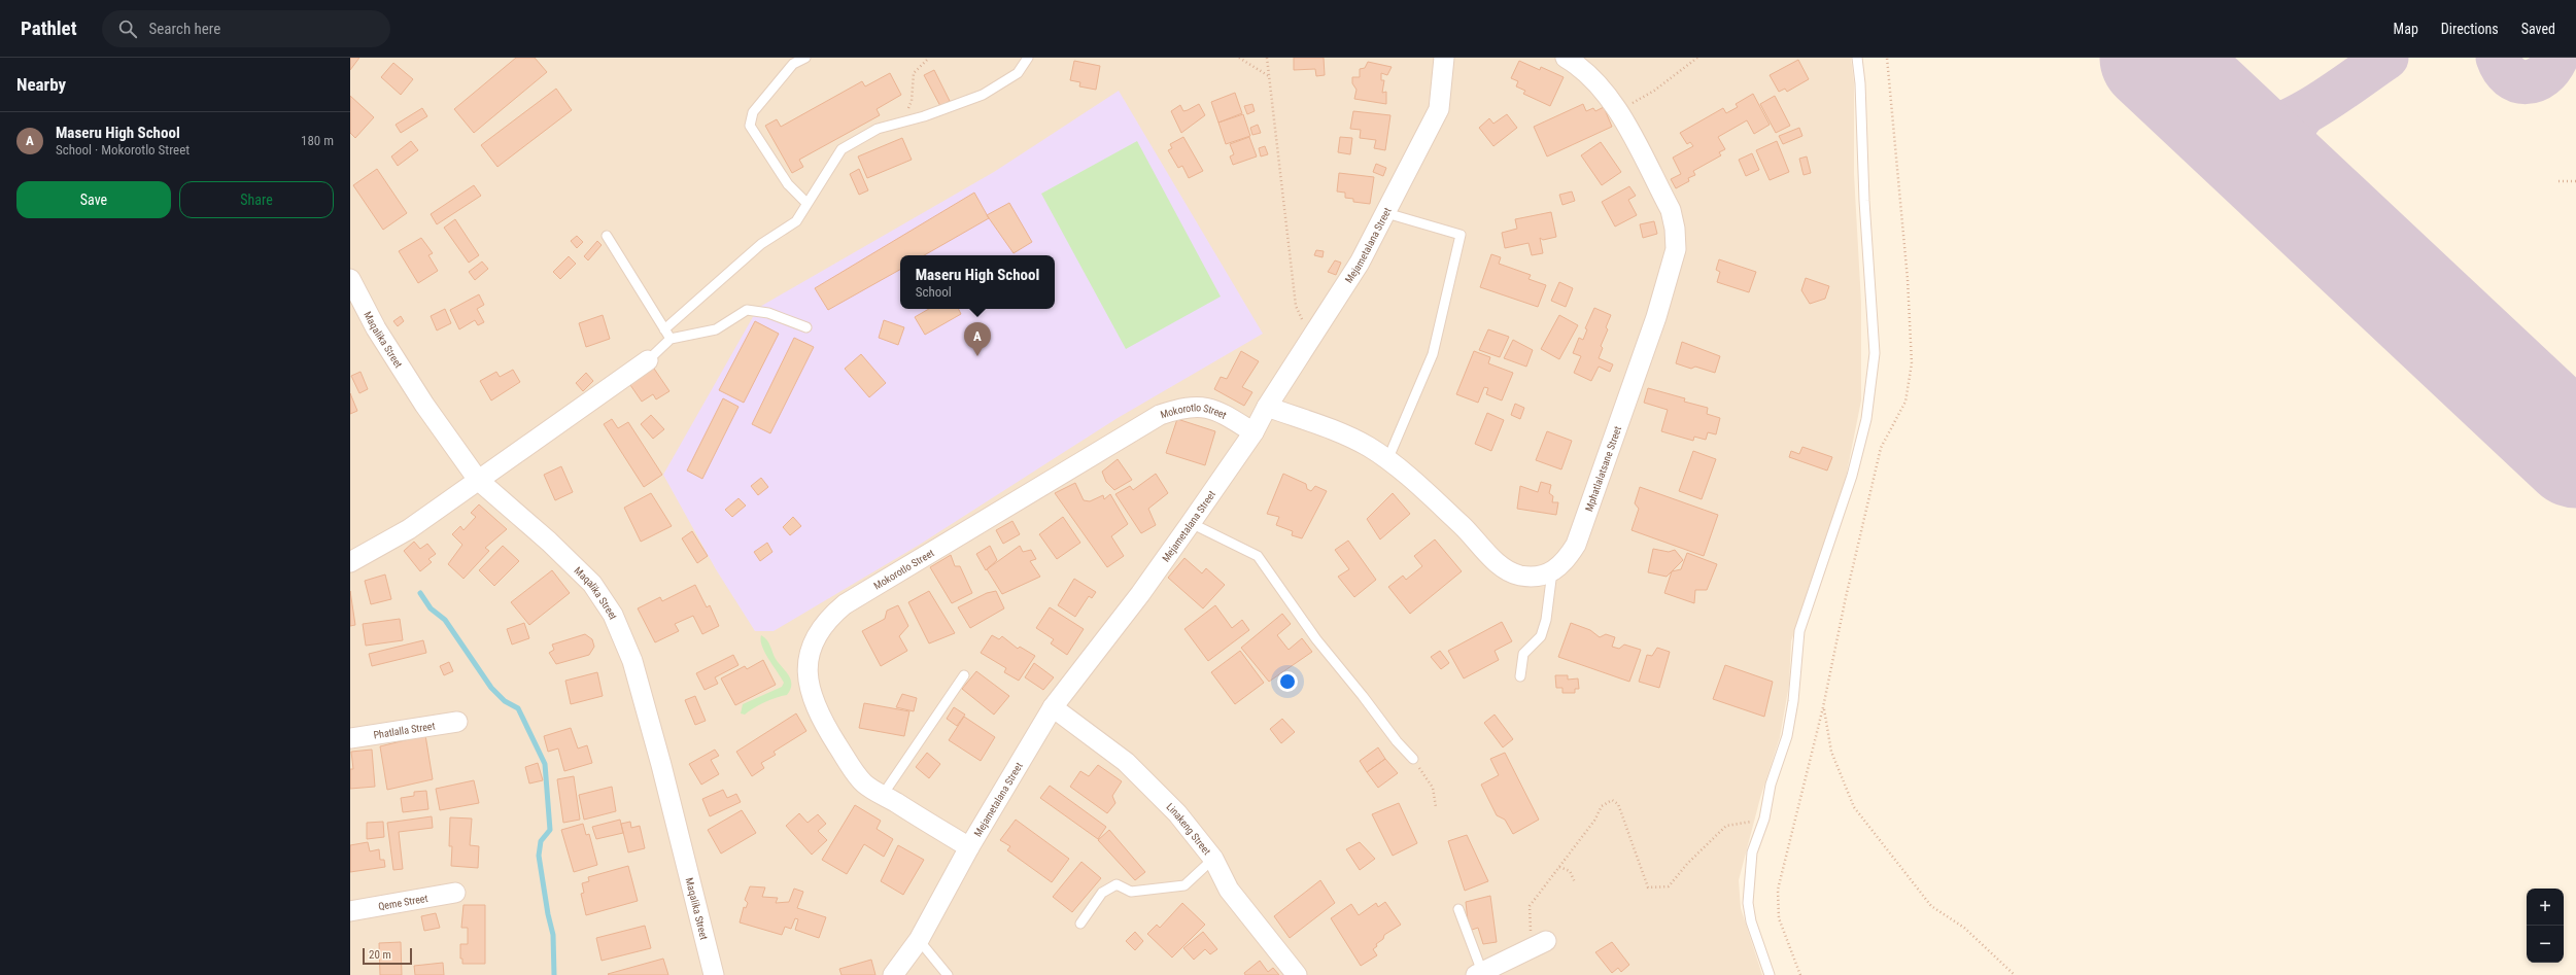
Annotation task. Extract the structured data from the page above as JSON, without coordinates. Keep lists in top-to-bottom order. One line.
{"streets":{"street":["Mejametalana Street","Maqalika Street","Mokorotlo Street","Mphatlalatsane Street","Phatlalla Street","Linakeng Street","Qeme Street"]},"crossings":[["Mejametalana Street","Mokorotlo Street"],["Mejametalana Street","Mphatlalatsane Street"],["Mejametalana Street","Linakeng Street"]],"scale_bar":"20 m","page":{"header":"Pathlet","search":"Search here","nav":["Map","Directions","Saved"],"heading":"Nearby","list":[{"mark":"A","name":"Maseru High School","note":"School · Mokorotlo Street","value":"180 m"}],"buttons":["Save","Share"],"popup":["Maseru High School","School"],"pins":"A","map_buttons":["+","−"],"scale":"20 m"}}
